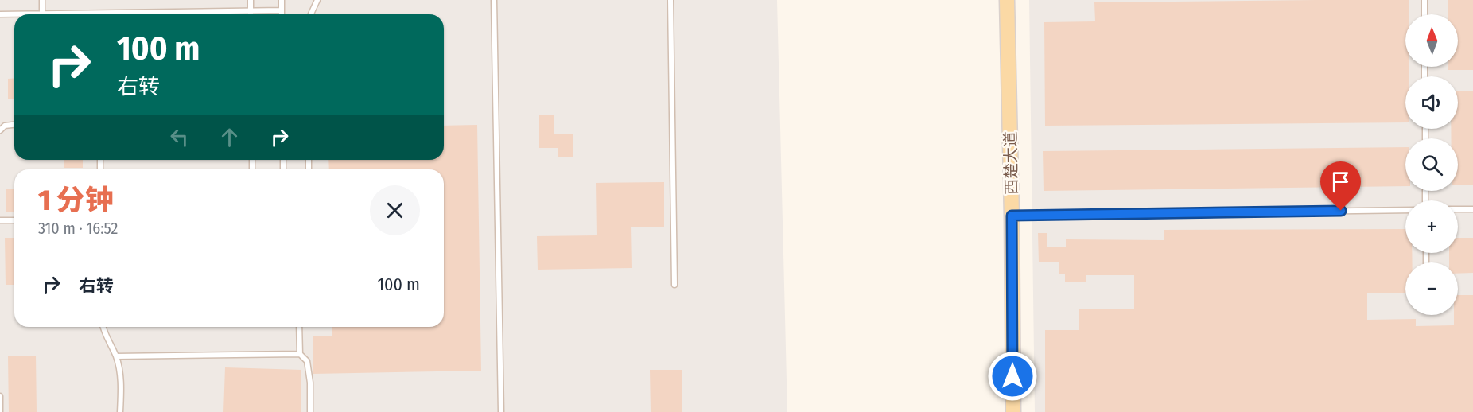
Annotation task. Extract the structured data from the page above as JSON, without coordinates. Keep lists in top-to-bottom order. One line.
{"streets":{"main road":["西楚大道"]},"north":"top","page":{"map_buttons":["+","−"],"turn":["100 m","右转"],"heading":["1 分钟","310 m · 16:52"],"list":[{"name":"右转","value":"100 m"}]}}
